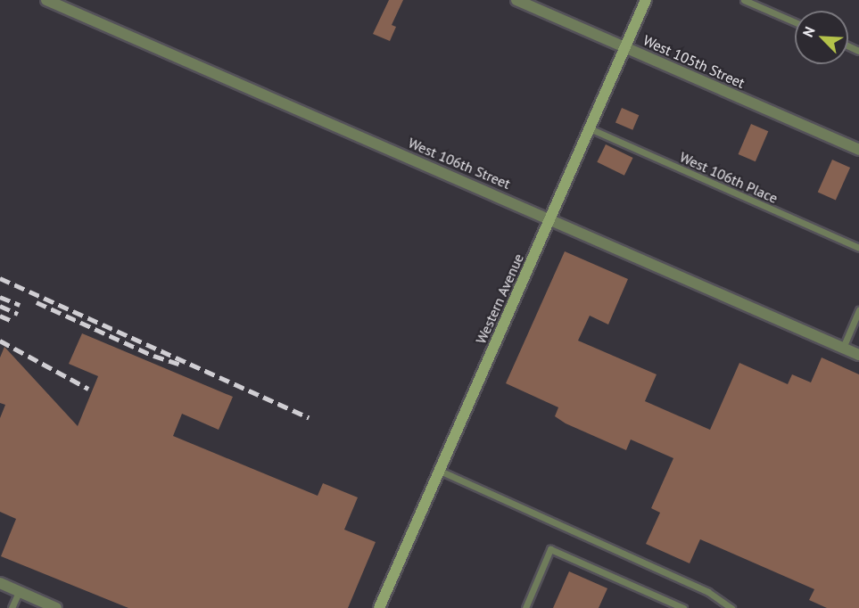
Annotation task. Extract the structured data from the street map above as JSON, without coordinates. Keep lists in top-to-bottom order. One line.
{"streets":{"street":["West 105th Street","West 106th Street","Western Avenue"],"lane":["West 106th Place"]},"crossings":[["West 105th Street","Western Avenue"],["West 106th Street","Western Avenue"],["West 106th Place","Western Avenue"]],"north":"top left"}
